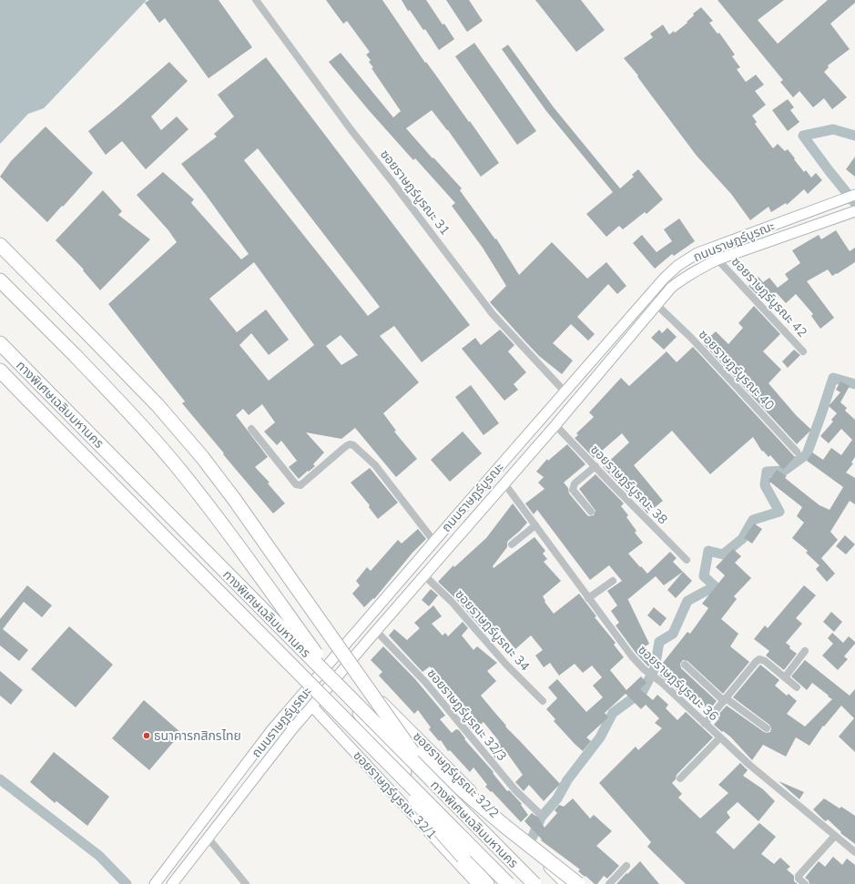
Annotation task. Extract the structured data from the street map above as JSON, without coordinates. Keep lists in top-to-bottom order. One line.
{"streets":{"highway":["ทางพิเศษเฉลิมมหานคร"],"main road":["ถนนราษฎร์บูรณะ","ซอยราษฎร์บูรณะ 32/2","ซอยราษฎร์บูรณะ 32/1"],"street":["ซอยราษฎร์บูรณะ 31","ซอยราษฎร์บูรณะ 42","ซอยราษฎร์บูรณะ 40","ซอยราษฎร์บูรณะ 38","ซอยราษฎร์บูรณะ 34","ซอยราษฎร์บูรณะ 36","ซอยราษฎร์บูรณะ 32/3"]},"crossings":[["ซอยราษฎร์บูรณะ 31","ถนนราษฎร์บูรณะ"],["ถนนราษฎร์บูรณะ","ซอยราษฎร์บูรณะ 42"],["ถนนราษฎร์บูรณะ","ซอยราษฎร์บูรณะ 40"],["ถนนราษฎร์บูรณะ","ซอยราษฎร์บูรณะ 38"],["ถนนราษฎร์บูรณะ","ซอยราษฎร์บูรณะ 34"],["ถนนราษฎร์บูรณะ","ซอยราษฎร์บูรณะ 36"],["ถนนราษฎร์บูรณะ","ซอยราษฎร์บูรณะ 32/3"],["ถนนราษฎร์บูรณะ","ซอยราษฎร์บูรณะ 32/2"],["ถนนราษฎร์บูรณะ","ซอยราษฎร์บูรณะ 32/1"]],"places":["ธนาคารกสิกรไทย"]}
